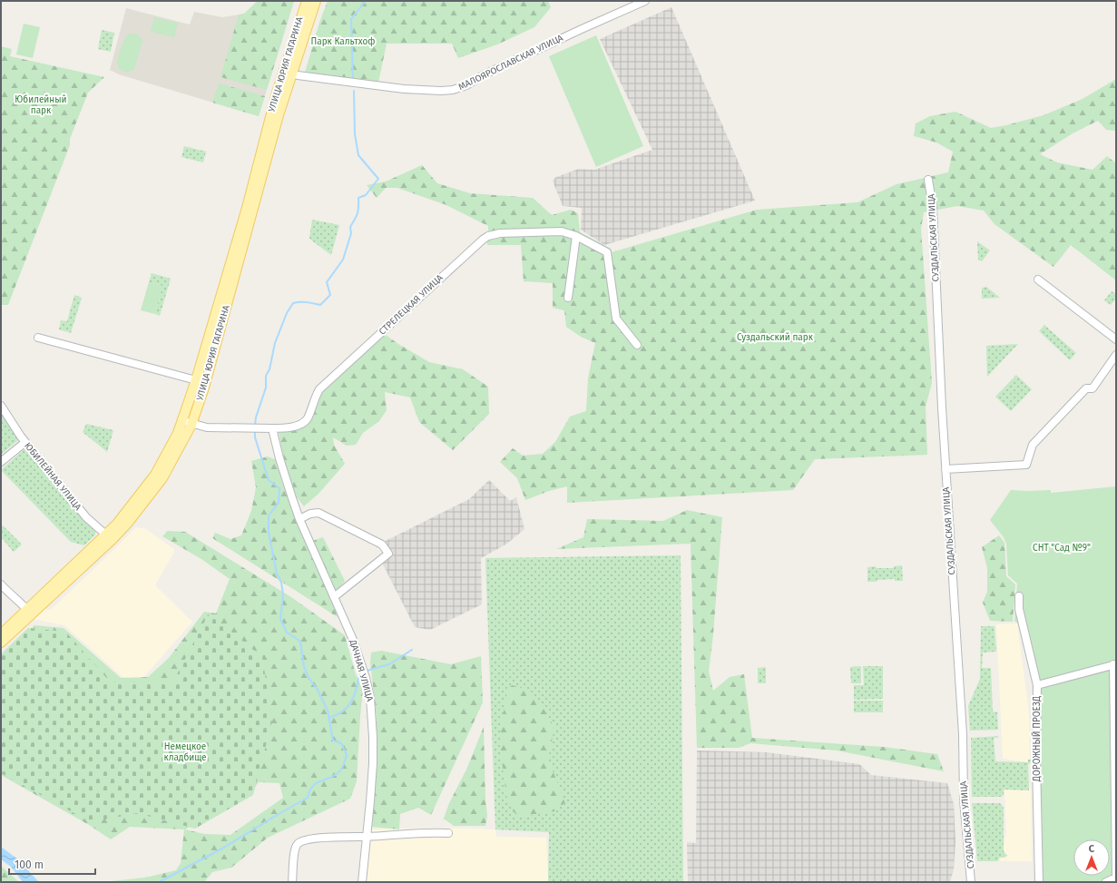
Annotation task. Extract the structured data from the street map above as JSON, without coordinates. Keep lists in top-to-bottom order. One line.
{"streets":{"main road":["УЛИЦА ЮРИЯ ГАГАРИНА"],"street":["МАЛОЯРОСЛАВСКАЯ УЛИЦА","СУЗДАЛЬСКАЯ УЛИЦА","СТРЕЛЕЦКАЯ УЛИЦА","ЮБИЛЕЙНАЯ УЛИЦА","ДАЧНАЯ УЛИЦА","ДОРОЖНЫЙ ПРОЕЗД"]},"crossings":[["МАЛОЯРОСЛАВСКАЯ УЛИЦА","УЛИЦА ЮРИЯ ГАГАРИНА"],["УЛИЦА ЮРИЯ ГАГАРИНА","СТРЕЛЕЦКАЯ УЛИЦА"],["УЛИЦА ЮРИЯ ГАГАРИНА","ЮБИЛЕЙНАЯ УЛИЦА"]],"parks":["Парк Кальтхоф","Юбилейный парк","Суздальский парк","СНТ \"Сад №9\"","Немецкое кладбище"],"scale_bar":"100 m","north":"top"}
